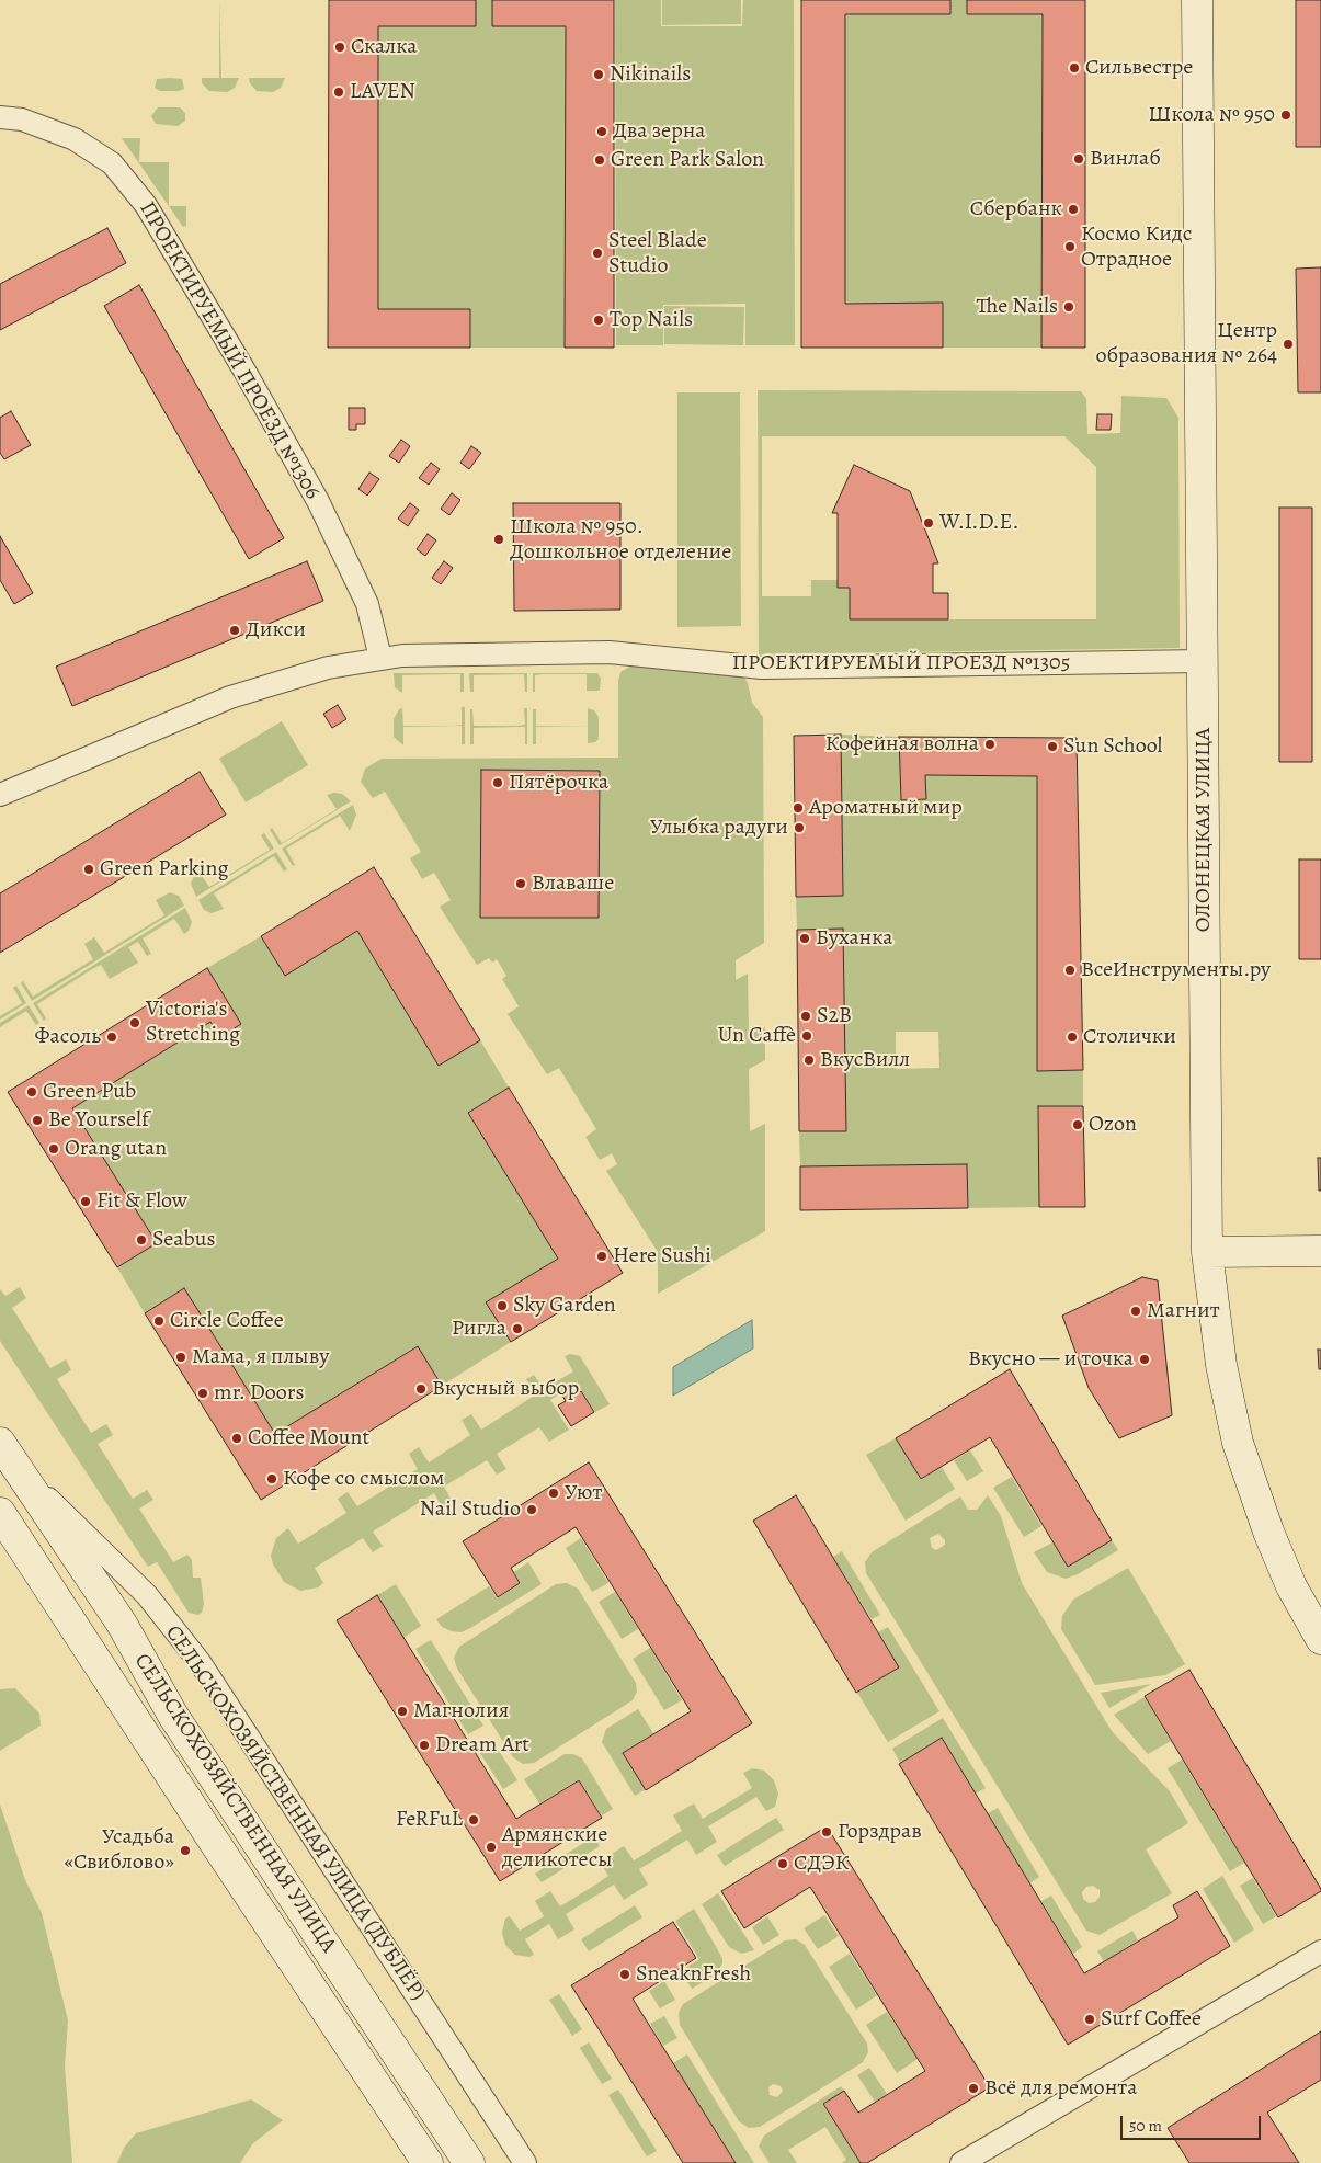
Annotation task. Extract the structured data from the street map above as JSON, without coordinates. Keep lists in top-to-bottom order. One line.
{"streets":{"street":["ПРОЕКТИРУЕМЫЙ ПРОЕЗД №1306","ПРОЕКТИРУЕМЫЙ ПРОЕЗД №1305","ОЛОНЕЦКАЯ УЛИЦА","СЕЛЬСКОХОЗЯЙСТВЕННАЯ УЛИЦА","СЕЛЬСКОХОЗЯЙСТВЕННАЯ УЛИЦА (ДУБЛЁР)"]},"crossings":[["ПРОЕКТИРУЕМЫЙ ПРОЕЗД №1306","ПРОЕКТИРУЕМЫЙ ПРОЕЗД №1305"],["ПРОЕКТИРУЕМЫЙ ПРОЕЗД №1305","ОЛОНЕЦКАЯ УЛИЦА"],["СЕЛЬСКОХОЗЯЙСТВЕННАЯ УЛИЦА","СЕЛЬСКОХОЗЯЙСТВЕННАЯ УЛИЦА (ДУБЛЁР)"]],"places":["Скалка","Сильвестре","Nikinails","LAVEN","Школа № 950","Два зерна","Винлаб","Green Park Salon","Сбербанк","Космо Кидс Отрадное","Steel Blade Studio","The Nails","Top Nails","Центр образования № 264","W.I.D.E.","Школа № 950. Дошкольное отделение","Дикси","Кофейная волна","Sun School","Пятёрочка","Ароматный мир","Улыбка радуги","Green Parking","Влаваше","Буханка","ВсеИнструменты.ру","S2B","Victoria's Stretching","Un Caffè","Фасоль","Столички","ВкусВилл","Green Pub","Be Yourself","Ozon","Orang utan","Fit & Flow","Seabus","Here Sushi","Sky Garden","Магнит","Circle Coffee","Ригла","Мама, я плыву","Вкусно — и точка","Вкусный выбор","mr. Doors","Coffee Mount","Кофе со смыслом","Уют","Nail Studio","Магнолия","Dream Art","FeRFuL","Горздрав","Армянские деликотесы","Усадьба «Свиблово»","СДЭК","SneaknFresh","Surf Coffee","Всё для ремонта"],"scale_bar":"50 m"}
